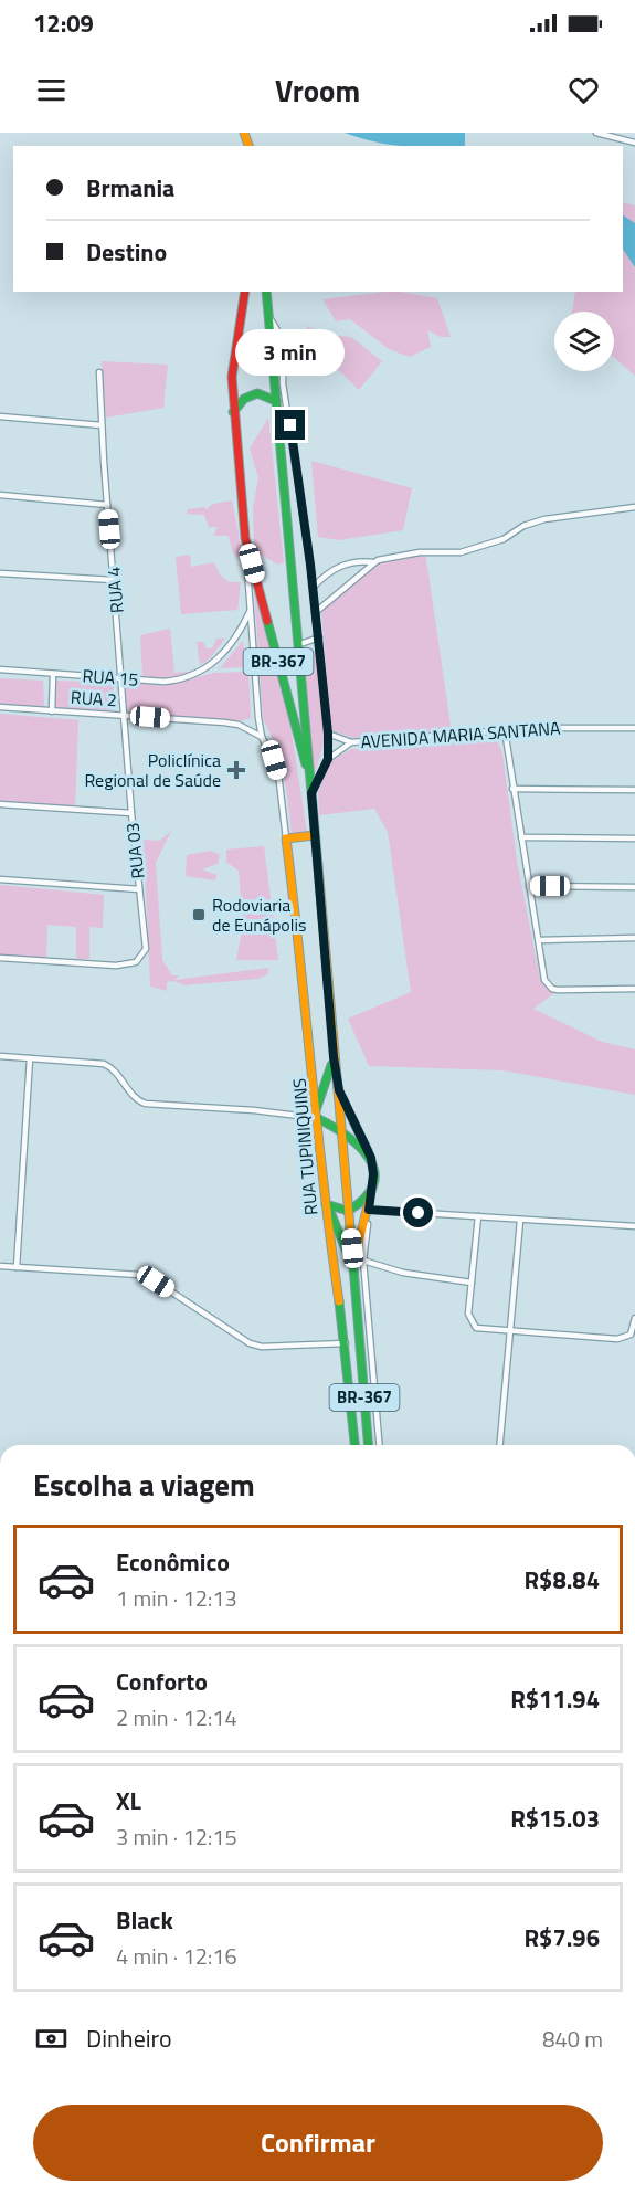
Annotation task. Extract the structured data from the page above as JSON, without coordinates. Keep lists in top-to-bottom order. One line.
{"streets":{"main road":["BR-367","RUA TUPINIQUINS"],"street":["RUA 4","RUA 15","RUA 2","AVENIDA MARIA SANTANA","RUA 03"]},"crossings":[["RUA 4","RUA 15"],["RUA 4","RUA 2"],["RUA 4","RUA 03"],["BR-367","AVENIDA MARIA SANTANA"],["RUA 2","RUA 03"]],"places":{"health":["Policlínica Regional de Saúde"],"transit":["Rodoviaria de Eunápolis"]},"page":{"status":"12:09","header":"Vroom","banner":["Brmania","Destino"],"bubble":"3 min","heading":"Escolha a viagem","list":[{"name":"Econômico","note":"1 min · 12:13","value":"R$8.84"},{"name":"Conforto","note":"2 min · 12:14","value":"R$11.94"},{"name":"XL","note":"3 min · 12:15","value":"R$15.03"},{"name":"Black","note":"4 min · 12:16","value":"R$7.96"}],"pay":["Dinheiro","840 m"],"buttons":"Confirmar"}}
